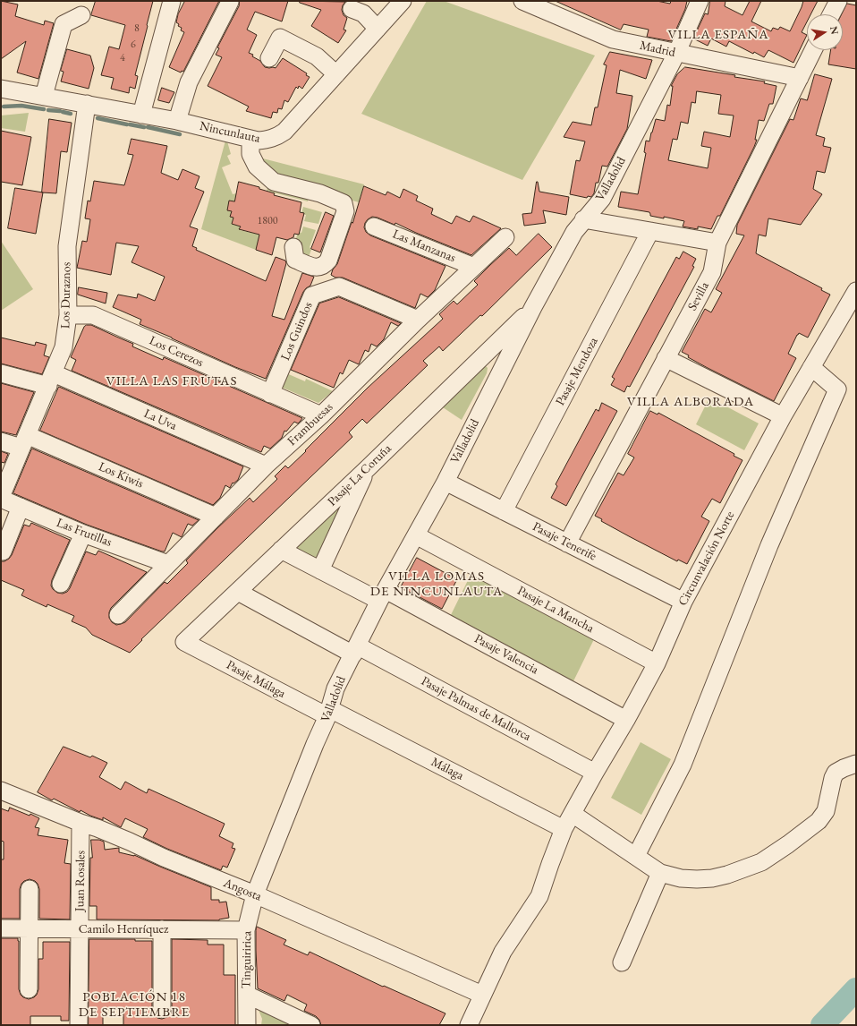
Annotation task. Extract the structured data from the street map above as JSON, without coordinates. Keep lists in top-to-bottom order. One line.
{"streets":{"street":["Madrid","Nincunlauta","Valladolid","Las Manzanas","Los Duraznos","Sevilla","Los Guindos","Los Cerezos","Pasaje Mendoza","La Uva","Frambuesas","Los Kiwis","Pasaje La Coruña","Las Frutillas","Pasaje Tenerife","Circunvalación Norte","Pasaje La Mancha","Pasaje Valencia","Pasaje Málaga","Pasaje Palmas de Mallorca","Málaga","Juan Rosales","Angosta","Camilo Henríquez","Tinguiririca"]},"crossings":[["Madrid","Valladolid"],["Madrid","Sevilla"],["Nincunlauta","Los Duraznos"],["Valladolid","Pasaje La Coruña"],["Valladolid","Pasaje Tenerife"],["Valladolid","Pasaje La Mancha"],["Valladolid","Pasaje Valencia"],["Valladolid","Pasaje Málaga"],["Valladolid","Pasaje Palmas de Mallorca"],["Valladolid","Málaga"],["Valladolid","Angosta"],["Valladolid","Tinguiririca"],["Las Manzanas","Frambuesas"],["Los Duraznos","Los Cerezos"],["Los Duraznos","La Uva"],["Los Duraznos","Los Kiwis"],["Los Duraznos","Las Frutillas"],["Sevilla","Pasaje Tenerife"],["Los Guindos","Los Cerezos"],["Los Guindos","Frambuesas"],["Los Cerezos","Frambuesas"],["Pasaje Mendoza","Pasaje Tenerife"],["La Uva","Frambuesas"],["Frambuesas","Los Kiwis"],["Frambuesas","Las Frutillas"],["Pasaje La Coruña","Pasaje Valencia"],["Pasaje La Coruña","Pasaje Málaga"],["Pasaje La Coruña","Pasaje Palmas de Mallorca"],["Pasaje Tenerife","Circunvalación Norte"],["Circunvalación Norte","Pasaje La Mancha"],["Circunvalación Norte","Pasaje Valencia"],["Circunvalación Norte","Pasaje Palmas de Mallorca"],["Circunvalación Norte","Málaga"],["Circunvalación Norte","Angosta"],["Pasaje Málaga","Málaga"],["Juan Rosales","Angosta"],["Juan Rosales","Camilo Henríquez"],["Angosta","Tinguiririca"],["Camilo Henríquez","Tinguiririca"]],"districts":["VILLA ESPAÑA","VILLA LAS FRUTAS","VILLA ALBORADA","VILLA LOMAS DE NINCUNLAUTA","POBLACIÓN 18 DE SEPTIEMBRE"],"house_numbers":["8","6","4","1800"],"north":"right"}
